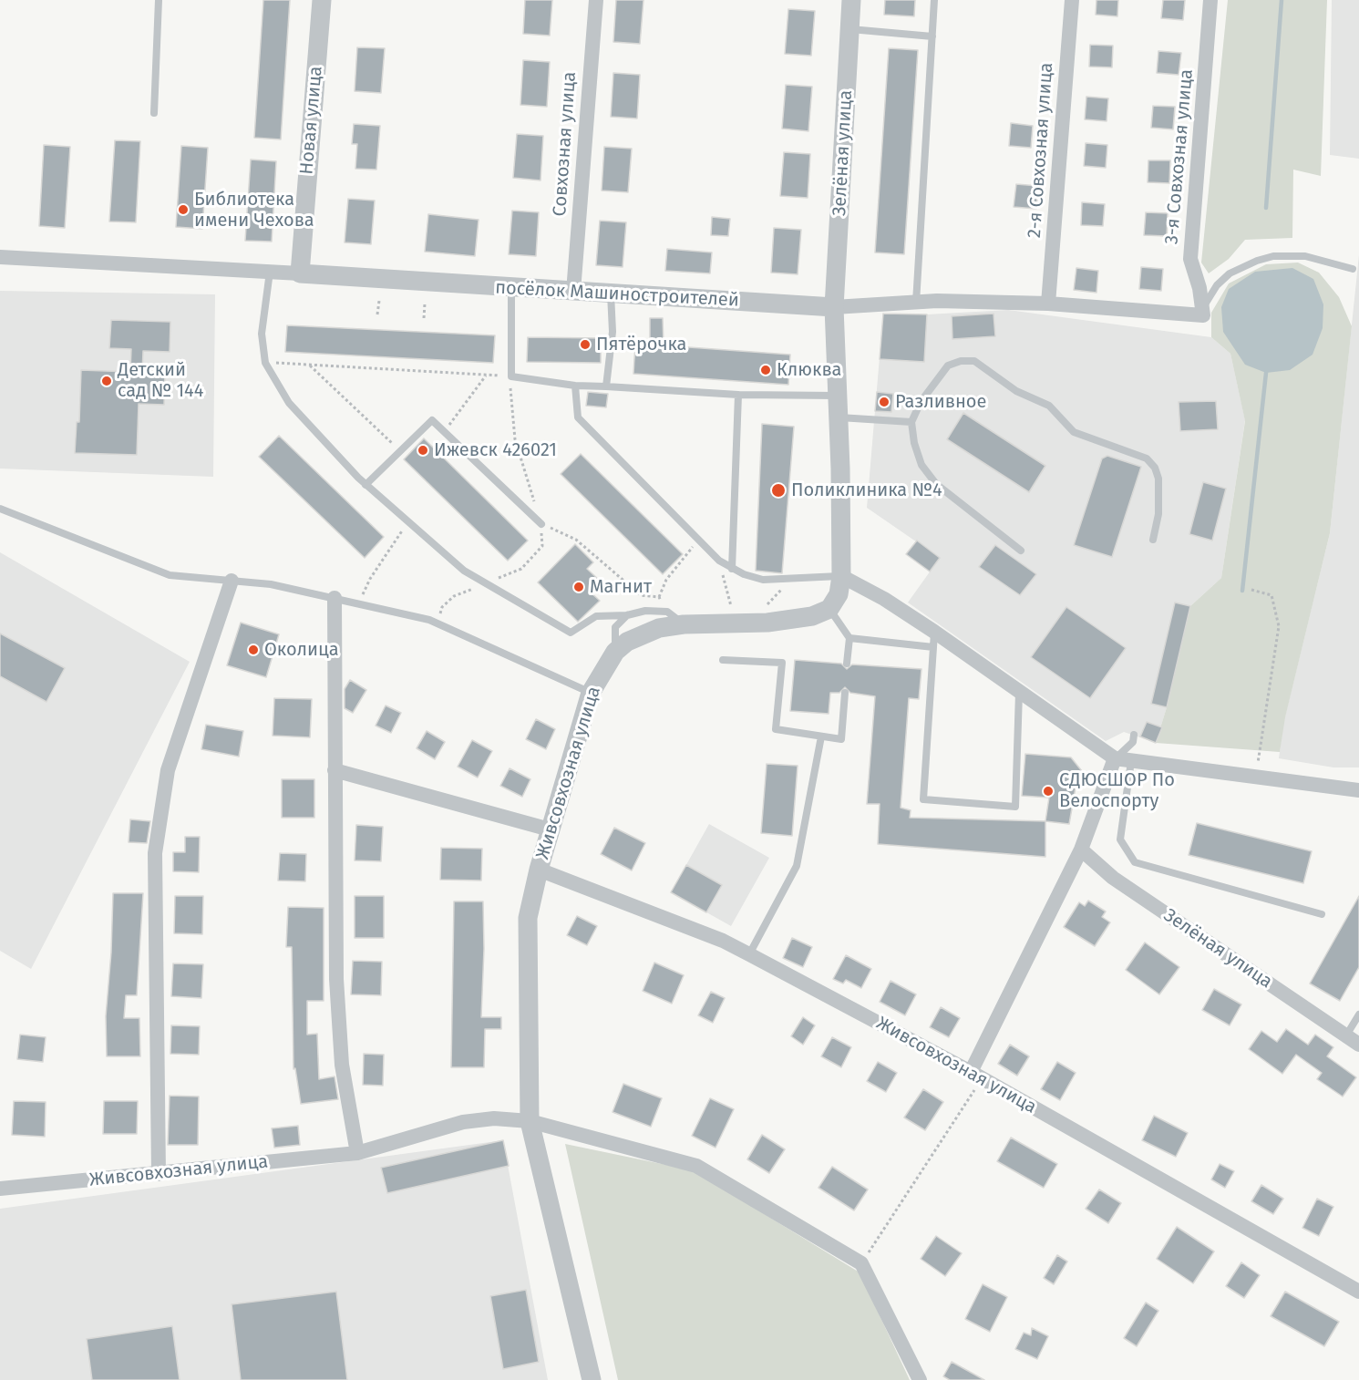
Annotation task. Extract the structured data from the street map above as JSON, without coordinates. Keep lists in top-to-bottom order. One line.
{"streets":{"street":["Новая улица","Совхозная улица","2-я Совхозная улица","Зелёная улица","3-я Совхозная улица","посёлок Машиностроителей","Живсовхозная улица"]},"crossings":[["Новая улица","посёлок Машиностроителей"],["Совхозная улица","посёлок Машиностроителей"],["Зелёная улица","посёлок Машиностроителей"]],"places":["Библиотека имени Чехова","Пятёрочка","Клюква","Детский сад № 144","Разливное","Ижевск 426021","Поликлиника №4","Магнит","Околица","СДЮСШОР По Велоспорту"]}
